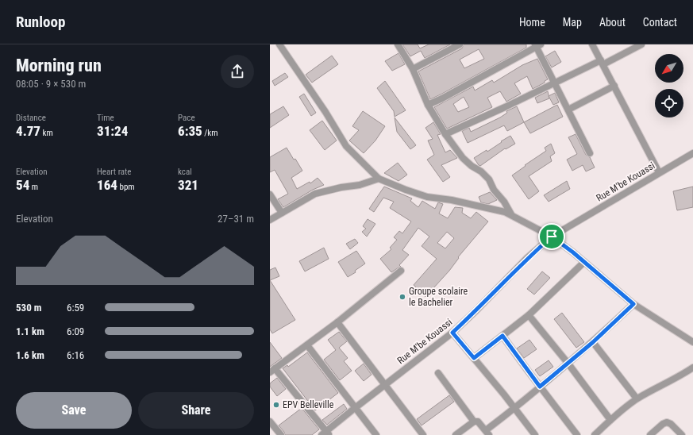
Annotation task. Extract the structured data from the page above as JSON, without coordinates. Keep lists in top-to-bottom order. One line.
{"streets":{"street":["Rue M'be Kouassi"]},"places":["Groupe scolaire le Bachelier","EPV Belleville"],"north":"bottom left","page":{"header":"Runloop","nav":["Home","Map","About","Contact"],"heading":["Morning run","08:05 · 9 × 530 m"],"stats":[["Distance","4.77 km"],["Time","31:24"],["Pace","6:35 /km"],["Elevation","54 m"],["Heart rate","164 bpm"],["kcal","321"]],"chart":["Elevation","27–31 m"],"list":[{"name":"530 m","note":"6:59"},{"name":"1.1 km","note":"6:09"},{"name":"1.6 km","note":"6:16"}],"buttons":["Save","Share"]}}
